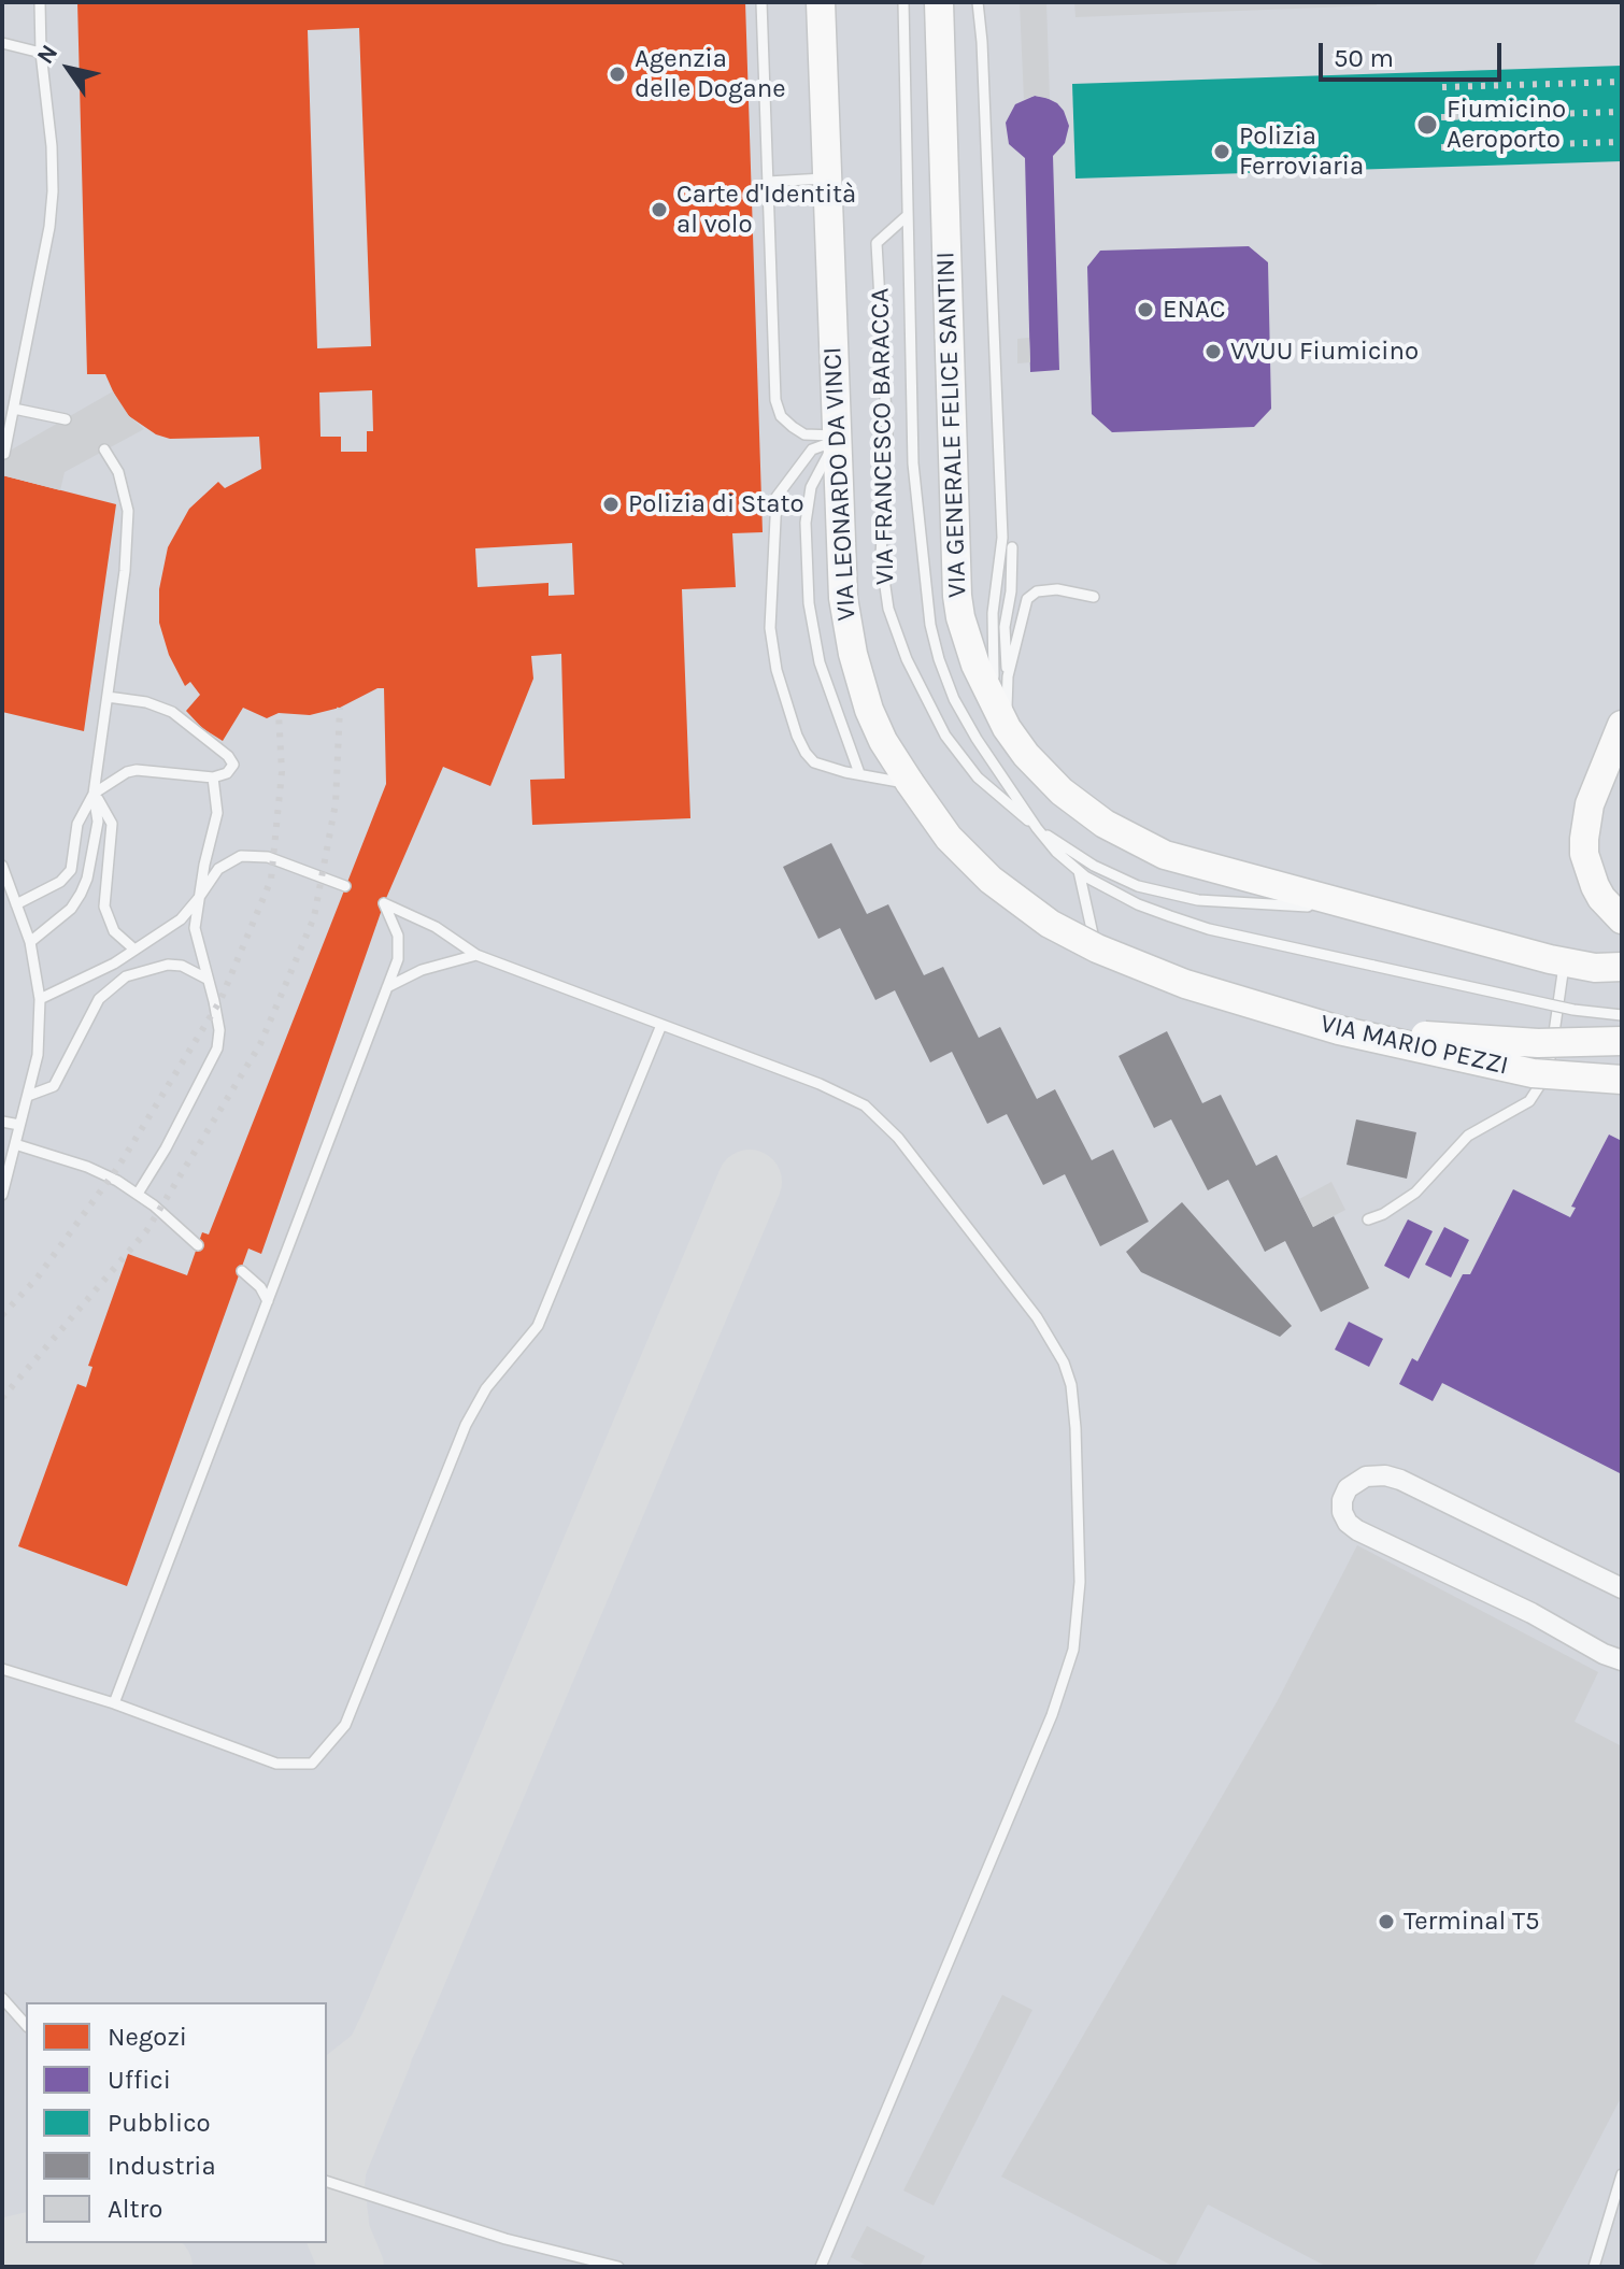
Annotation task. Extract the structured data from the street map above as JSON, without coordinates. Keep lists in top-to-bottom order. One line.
{"streets":{"main road":["VIA GENERALE FELICE SANTINI","VIA LEONARDO DA VINCI","VIA MARIO PEZZI"],"lane":["VIA FRANCESCO BARACCA"]},"crossings":[["VIA LEONARDO DA VINCI","VIA MARIO PEZZI"]],"places":["Agenzia delle Dogane","Fiumicino Aeroporto","Polizia Ferroviaria","Carte d'Identità al volo","ENAC","VVUU Fiumicino","Polizia di Stato","Terminal T5"],"legend":["Negozi","Uffici","Pubblico","Industria","Altro"],"scale_bar":"50 m","north":"top left"}
